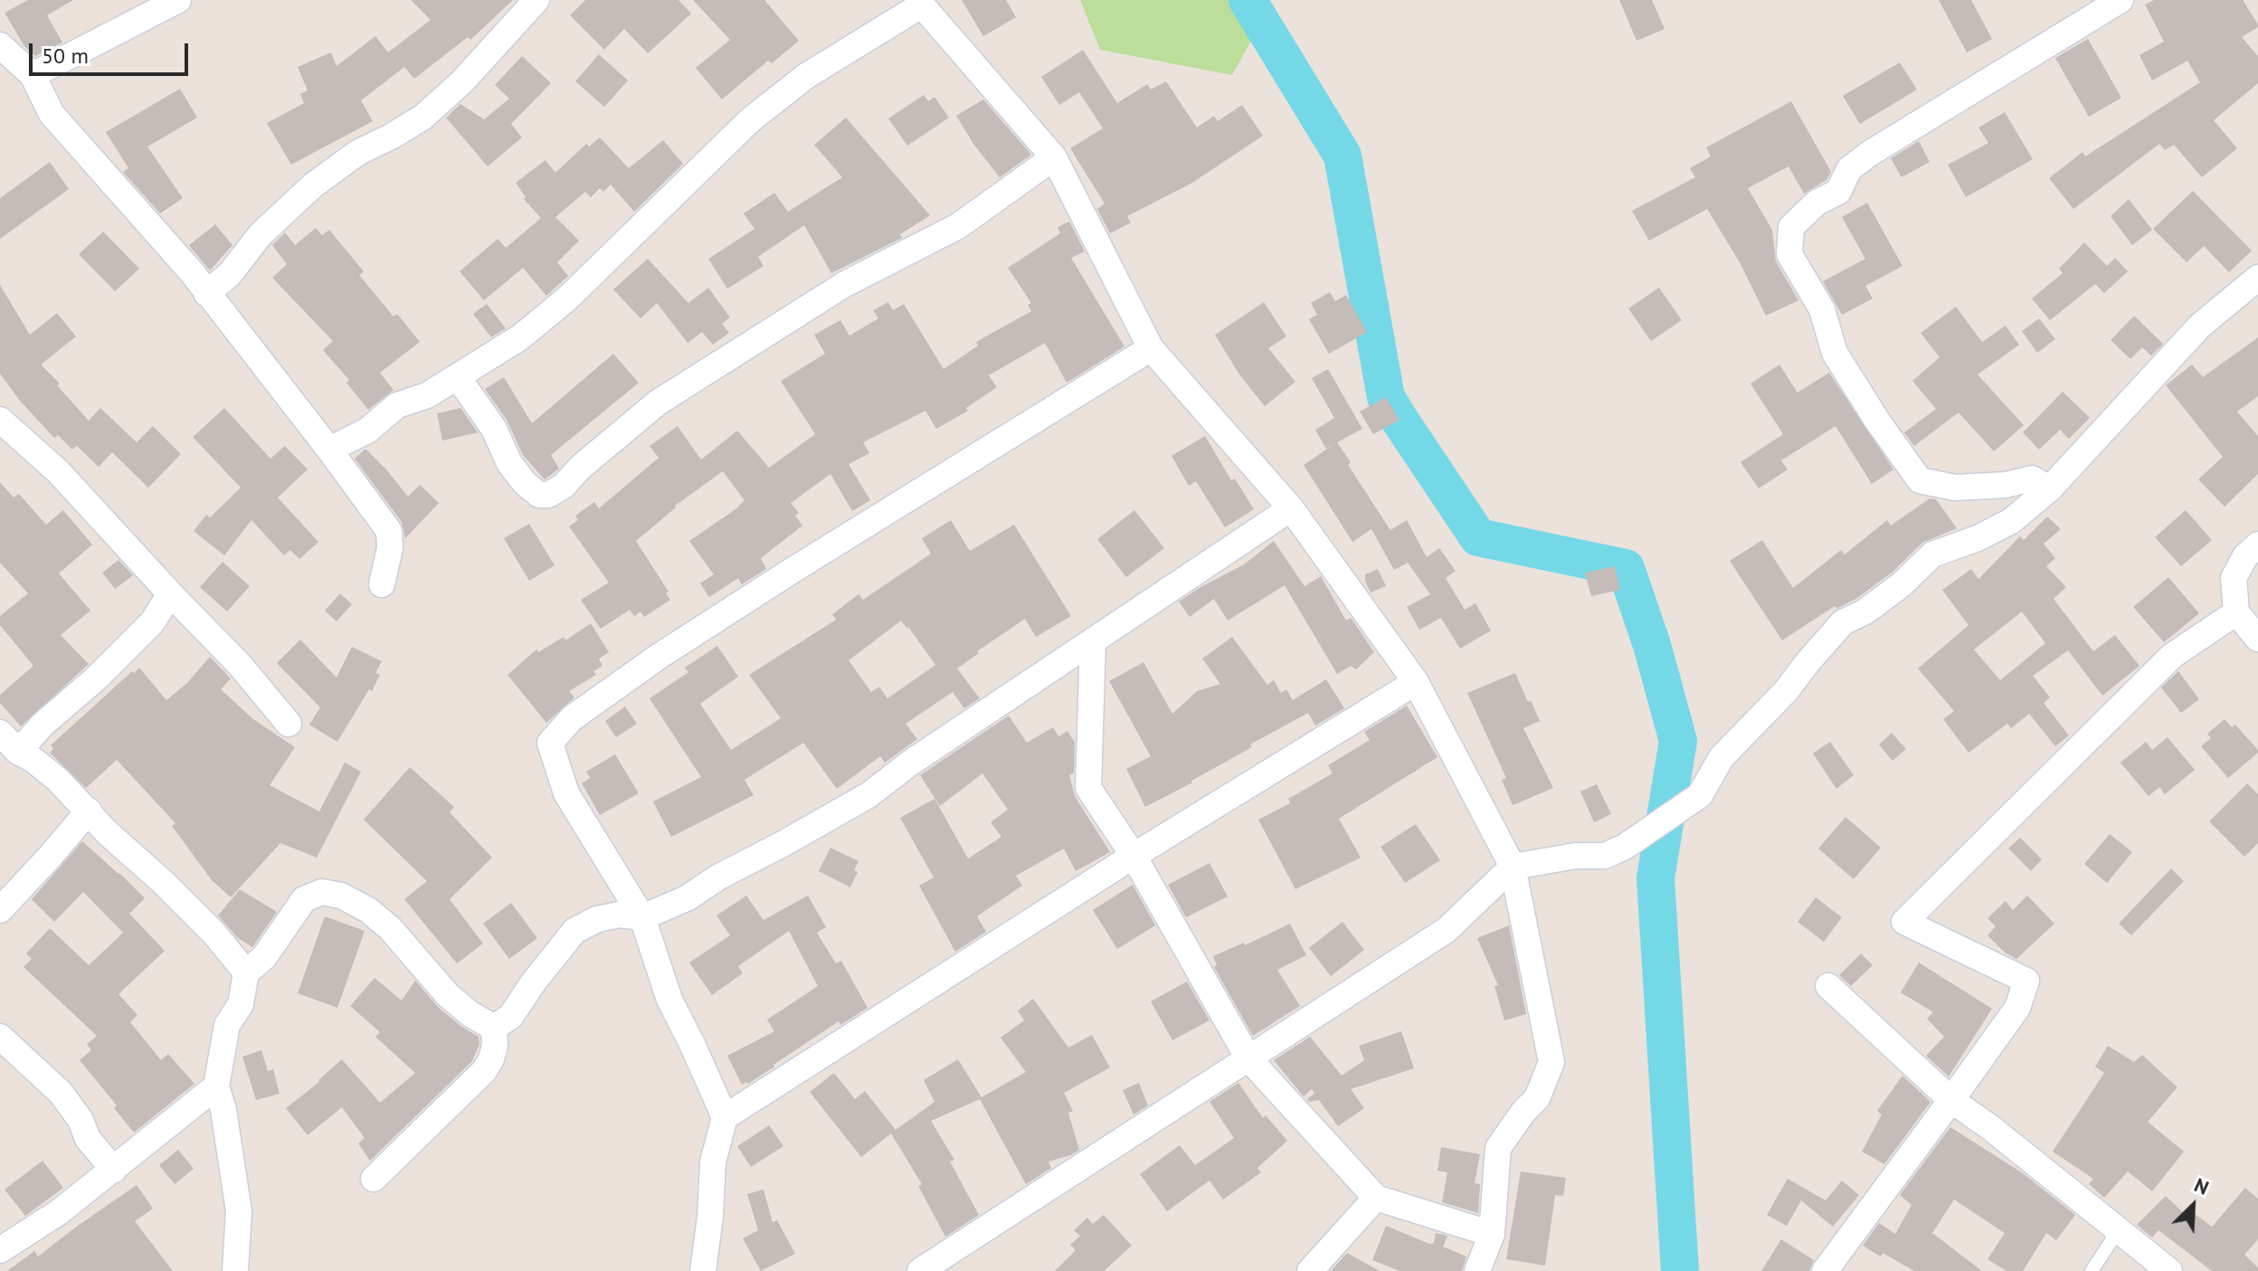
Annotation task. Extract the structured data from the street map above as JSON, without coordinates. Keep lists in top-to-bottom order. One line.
{"scale_bar":"50 m","north":"top right"}
